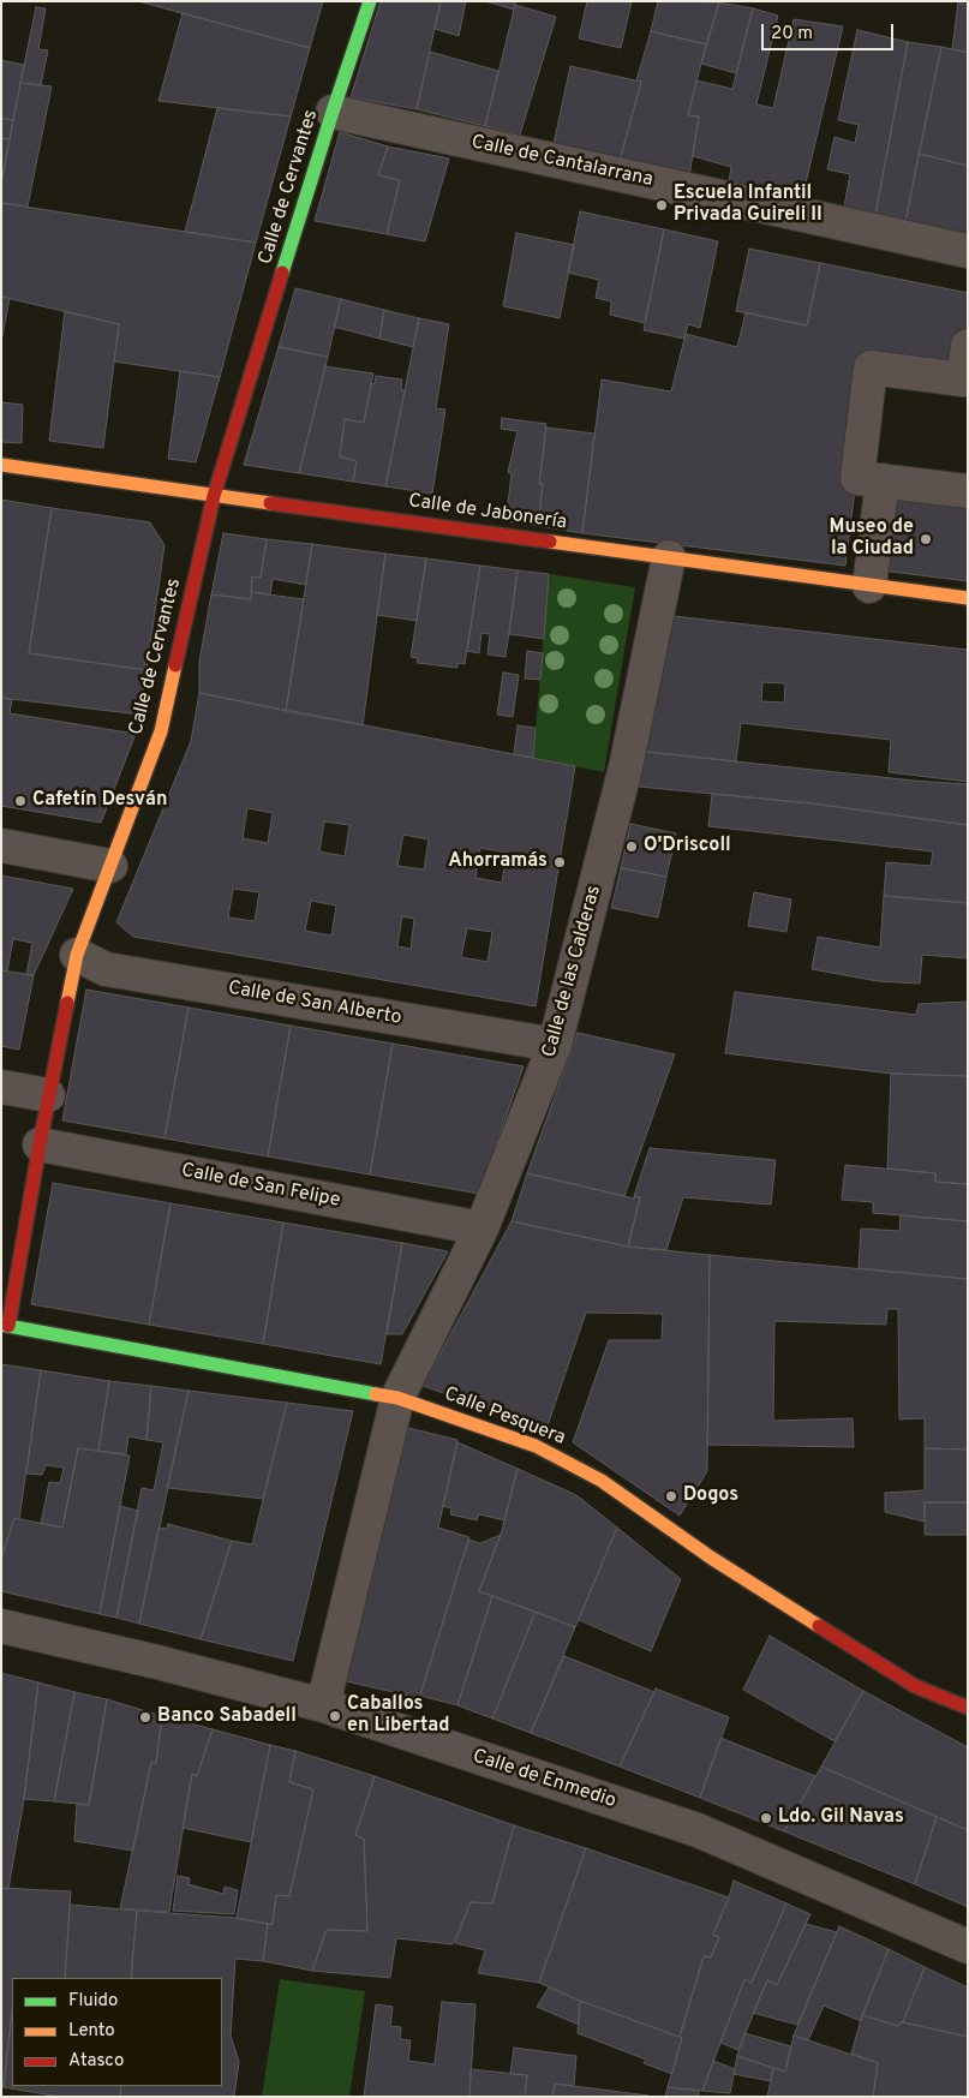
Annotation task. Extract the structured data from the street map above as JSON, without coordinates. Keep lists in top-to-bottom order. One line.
{"streets":{"street":["Calle de Cantalarrana","Calle de Cervantes","Calle de Jabonería","Calle de las Calderas","Calle de San Alberto","Calle de San Felipe","Calle Pesquera","Calle de Enmedio"]},"crossings":[["Calle de Cantalarrana","Calle de Cervantes"],["Calle de Cervantes","Calle de Jabonería"],["Calle de Cervantes","Calle de San Alberto"],["Calle de Cervantes","Calle de San Felipe"],["Calle de Cervantes","Calle Pesquera"],["Calle de Jabonería","Calle de las Calderas"],["Calle de las Calderas","Calle de San Alberto"],["Calle de las Calderas","Calle de San Felipe"],["Calle de las Calderas","Calle Pesquera"],["Calle de las Calderas","Calle de Enmedio"]],"places":["Escuela Infantil Privada Guireli II","Museo de la Ciudad","Cafetín Desván","O'Driscoll","Ahorramás","Dogos","Caballos en Libertad","Banco Sabadell","Ldo. Gil Navas"],"legend":["Fluido","Lento","Atasco"],"scale_bar":"20 m"}
